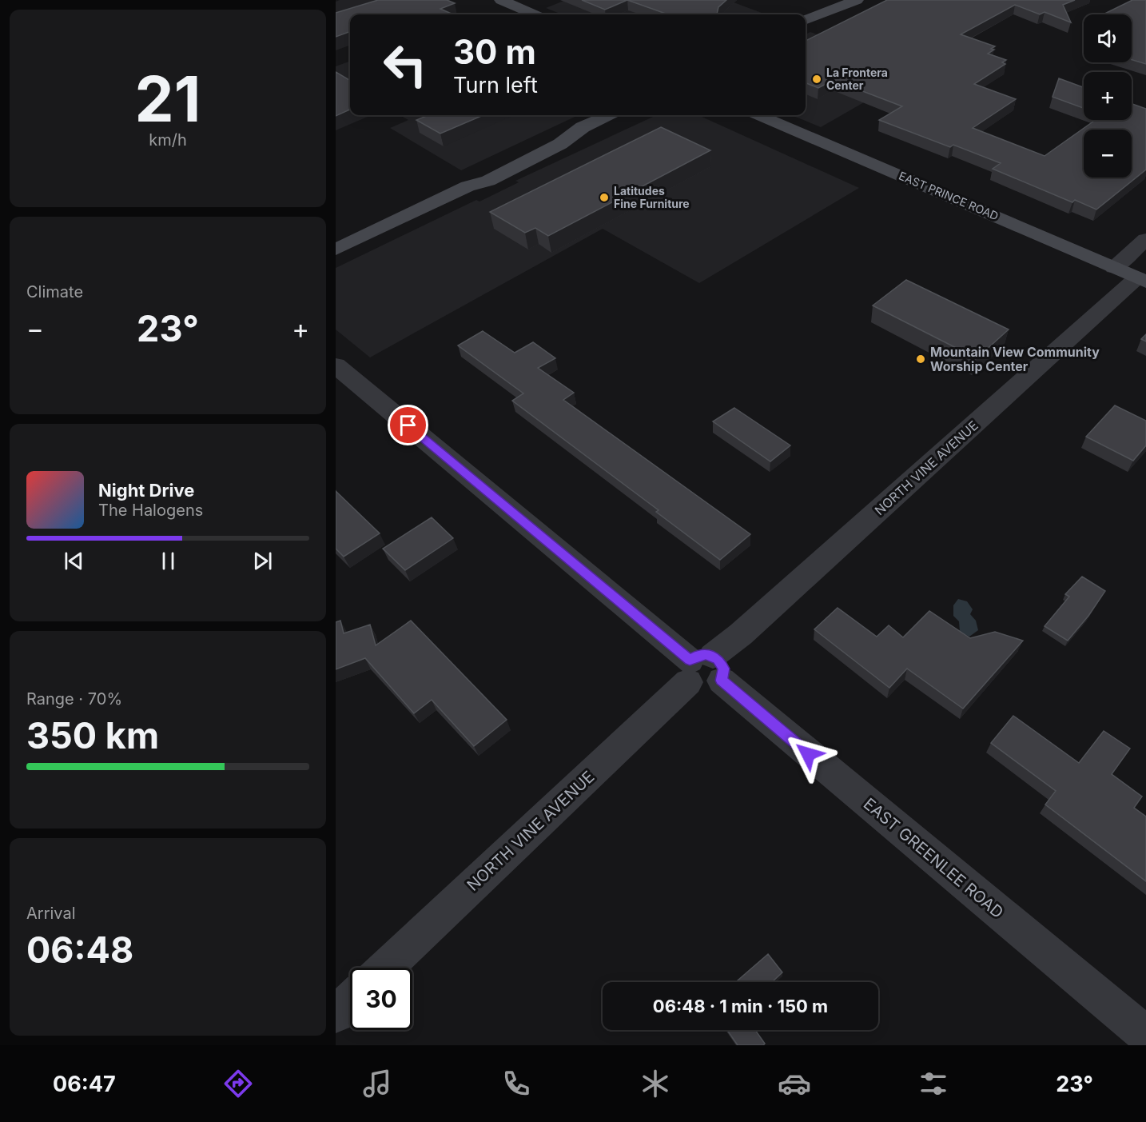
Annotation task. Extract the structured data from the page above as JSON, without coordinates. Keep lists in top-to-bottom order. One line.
{"streets":{"main road":["EAST PRINCE ROAD"],"street":["NORTH VINE AVENUE","EAST GREENLEE ROAD"]},"crossings":[["EAST PRINCE ROAD","NORTH VINE AVENUE"],["NORTH VINE AVENUE","EAST GREENLEE ROAD"]],"places":["La Frontera Center","Latitudes Fine Furniture","Mountain View Community Worship Center"],"page":{"tile":[["21","km/h"],"Climate",["Range · 70%","350 km"],["Arrival","06:48"]],"map_buttons":["+","−"],"turn":["30 m","Turn left"],"heat":["−","23°","+"],"song":["Night Drive","The Halogens"],"limit":"30","trip":"06:48 · 1 min · 150 m","tabs":["06:47","23°"]}}
